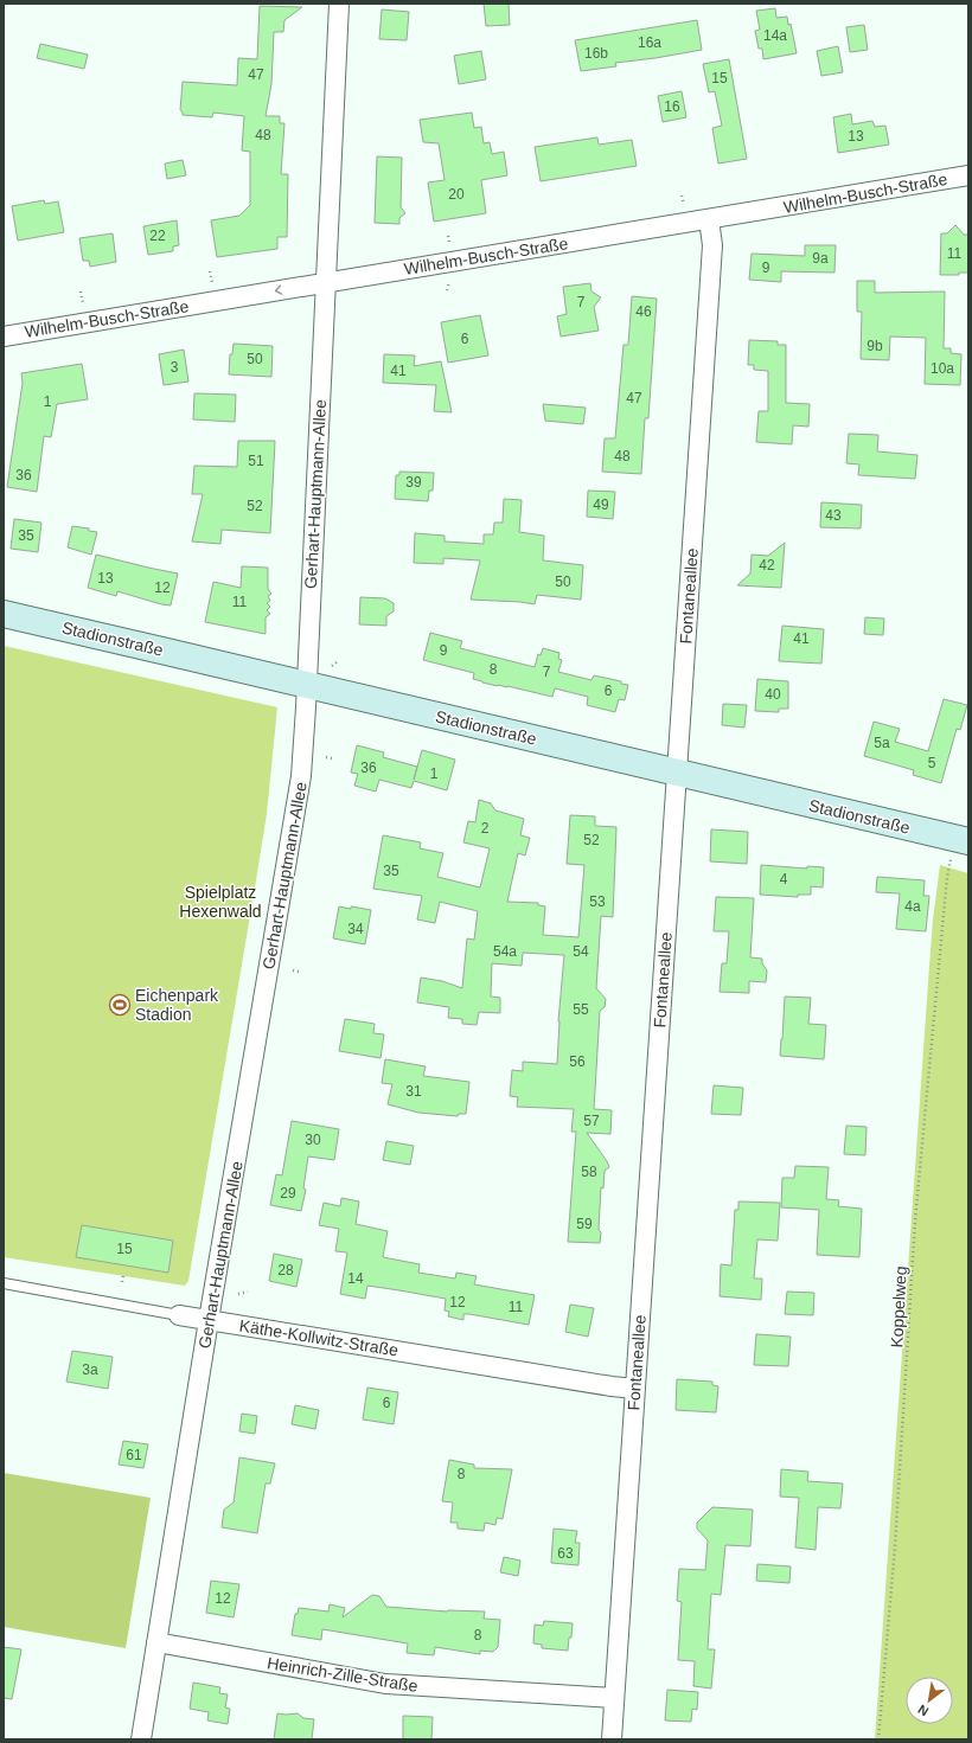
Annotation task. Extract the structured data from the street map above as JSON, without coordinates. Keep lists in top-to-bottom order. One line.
{"streets":{"street":["Wilhelm-Busch-Straße","Gerhart-Hauptmann-Allee","Fontaneallee","Stadionstraße","Käthe-Kollwitz-Straße","Heinrich-Zille-Straße"],"path":["Koppelweg"]},"crossings":[["Wilhelm-Busch-Straße","Gerhart-Hauptmann-Allee"],["Wilhelm-Busch-Straße","Fontaneallee"],["Gerhart-Hauptmann-Allee","Stadionstraße"],["Gerhart-Hauptmann-Allee","Käthe-Kollwitz-Straße"],["Gerhart-Hauptmann-Allee","Heinrich-Zille-Straße"],["Fontaneallee","Stadionstraße"],["Fontaneallee","Käthe-Kollwitz-Straße"],["Fontaneallee","Heinrich-Zille-Straße"]],"parks":["Spielplatz Hexenwald"],"places":{"sports":["Eichenpark Stadion"]},"house_numbers":["14a","16a","16b","47","15","16","48","13","20","22","11","9a","9","7","46","6","9b","50","3","10a","41","47","1","48","51","36","39","49","52","43","35","42","13","50","12","11","41","9","8","7","6","40","5a","5","36","1","2","52","35","4","53","4a","34","54a","54","55","56","31","57","30","58","29","59","15","28","14","12","11","3a","6","61","8","63","12","8"],"north":"bottom left"}
